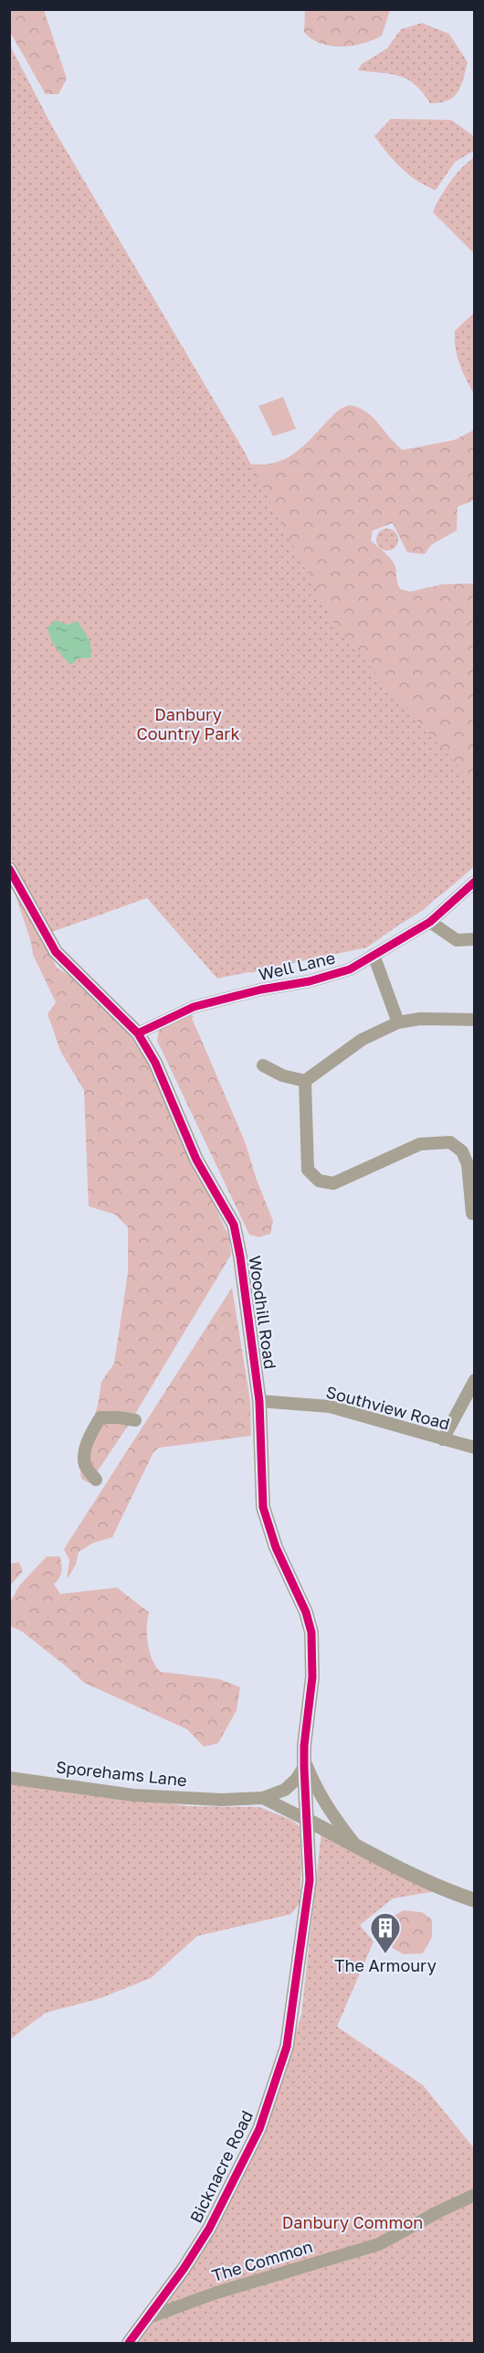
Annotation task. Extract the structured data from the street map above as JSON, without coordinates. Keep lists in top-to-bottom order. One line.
{"streets":{"street":["Well Lane","Woodhill Road","Southview Road","Sporehams Lane","Bicknacre Road","The Common"]},"crossings":[["Well Lane","Woodhill Road"],["Woodhill Road","Southview Road"],["Woodhill Road","Sporehams Lane"],["Woodhill Road","Bicknacre Road"],["Sporehams Lane","Bicknacre Road"],["Bicknacre Road","The Common"]],"parks":["Danbury Country Park","Danbury Common"],"places":{"building":["The Armoury"]}}
